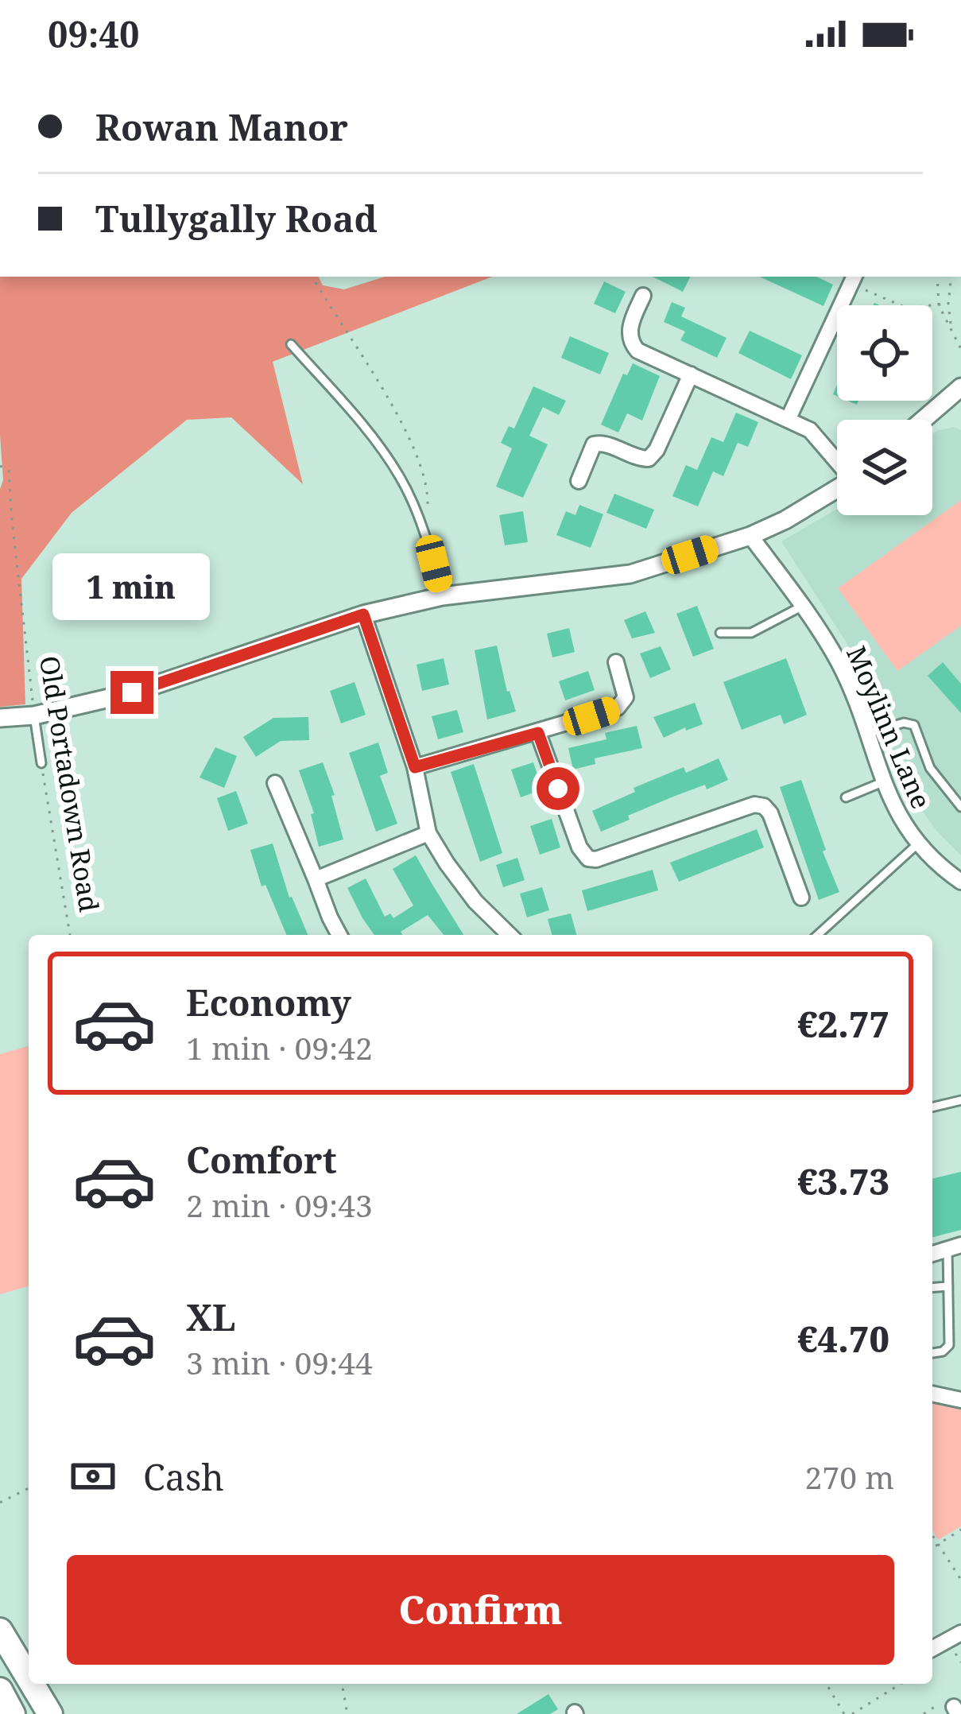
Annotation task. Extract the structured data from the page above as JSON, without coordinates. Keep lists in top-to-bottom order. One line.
{"streets":{"street":["Moylinn Lane"],"lane":["Old Portadown Road"]},"page":{"status":"09:40","banner":["Rowan Manor","Tullygally Road"],"bubble":"1 min","list":[{"name":"Economy","note":"1 min · 09:42","value":"€2.77"},{"name":"Comfort","note":"2 min · 09:43","value":"€3.73"},{"name":"XL","note":"3 min · 09:44","value":"€4.70"}],"pay":["Cash","270 m"],"buttons":"Confirm"}}
